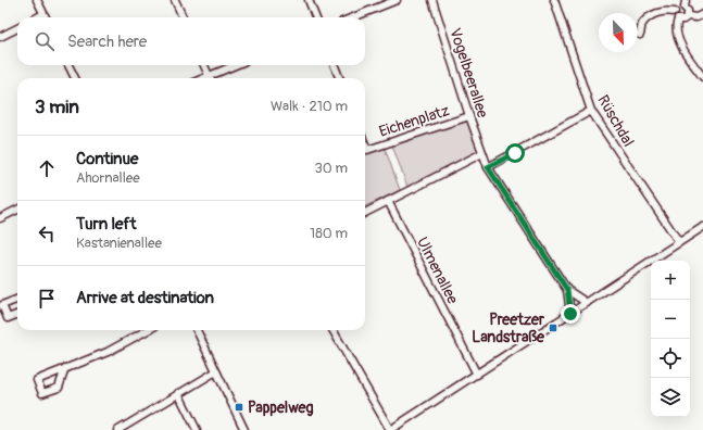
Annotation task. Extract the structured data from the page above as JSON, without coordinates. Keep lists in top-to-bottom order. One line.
{"streets":{"street":["Vogelbeerallee","Eichenplatz","Rüschdal","Ulmenallee"]},"crossings":[["Vogelbeerallee","Eichenplatz"]],"places":{"transit":["Preetzer Landstraße","Pappelweg"]},"north":"bottom right","page":{"search":"Search here","heading":["3 min","Walk · 210 m"],"list":[["Continue","Ahornallee","30 m"],["Turn left","Kastanienallee","180 m"],"Arrive at destination"],"map_buttons":["+","−"]}}
